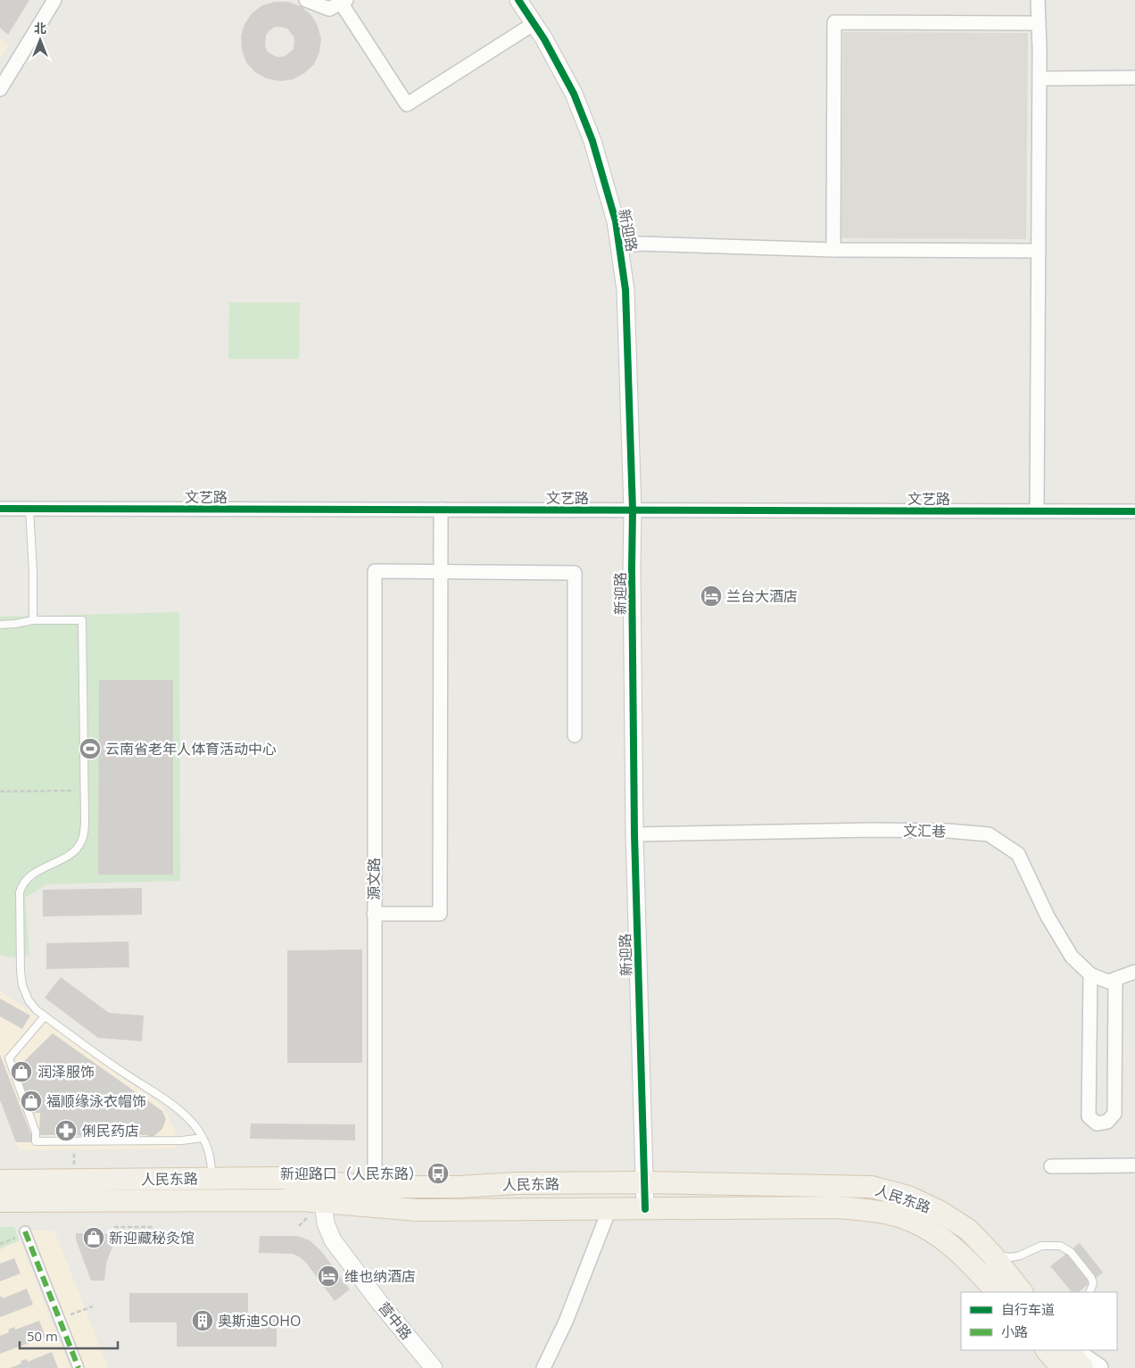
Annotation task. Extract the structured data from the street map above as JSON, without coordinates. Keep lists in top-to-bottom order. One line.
{"streets":{"main road":["人民东路"],"street":["新迎路","文艺路","文汇巷","源文路","营中路"]},"crossings":[["新迎路","文艺路"],["新迎路","文汇巷"],["新迎路","人民东路"],["源文路","人民东路"],["人民东路","营中路"]],"places":{"hotel":["兰台大酒店","维也纳酒店"],"sports":["云南省老年人体育活动中心"],"shop":["润泽服饰","福顺缘泳衣帽饰","新迎藏秘灸馆"],"pharmacy":["俐民药店"],"bus stop":["新迎路口（人民东路）"],"building":["奥斯迪SOHO"]},"legend":["自行车道","小路"],"scale_bar":"50 m","north":"top"}
